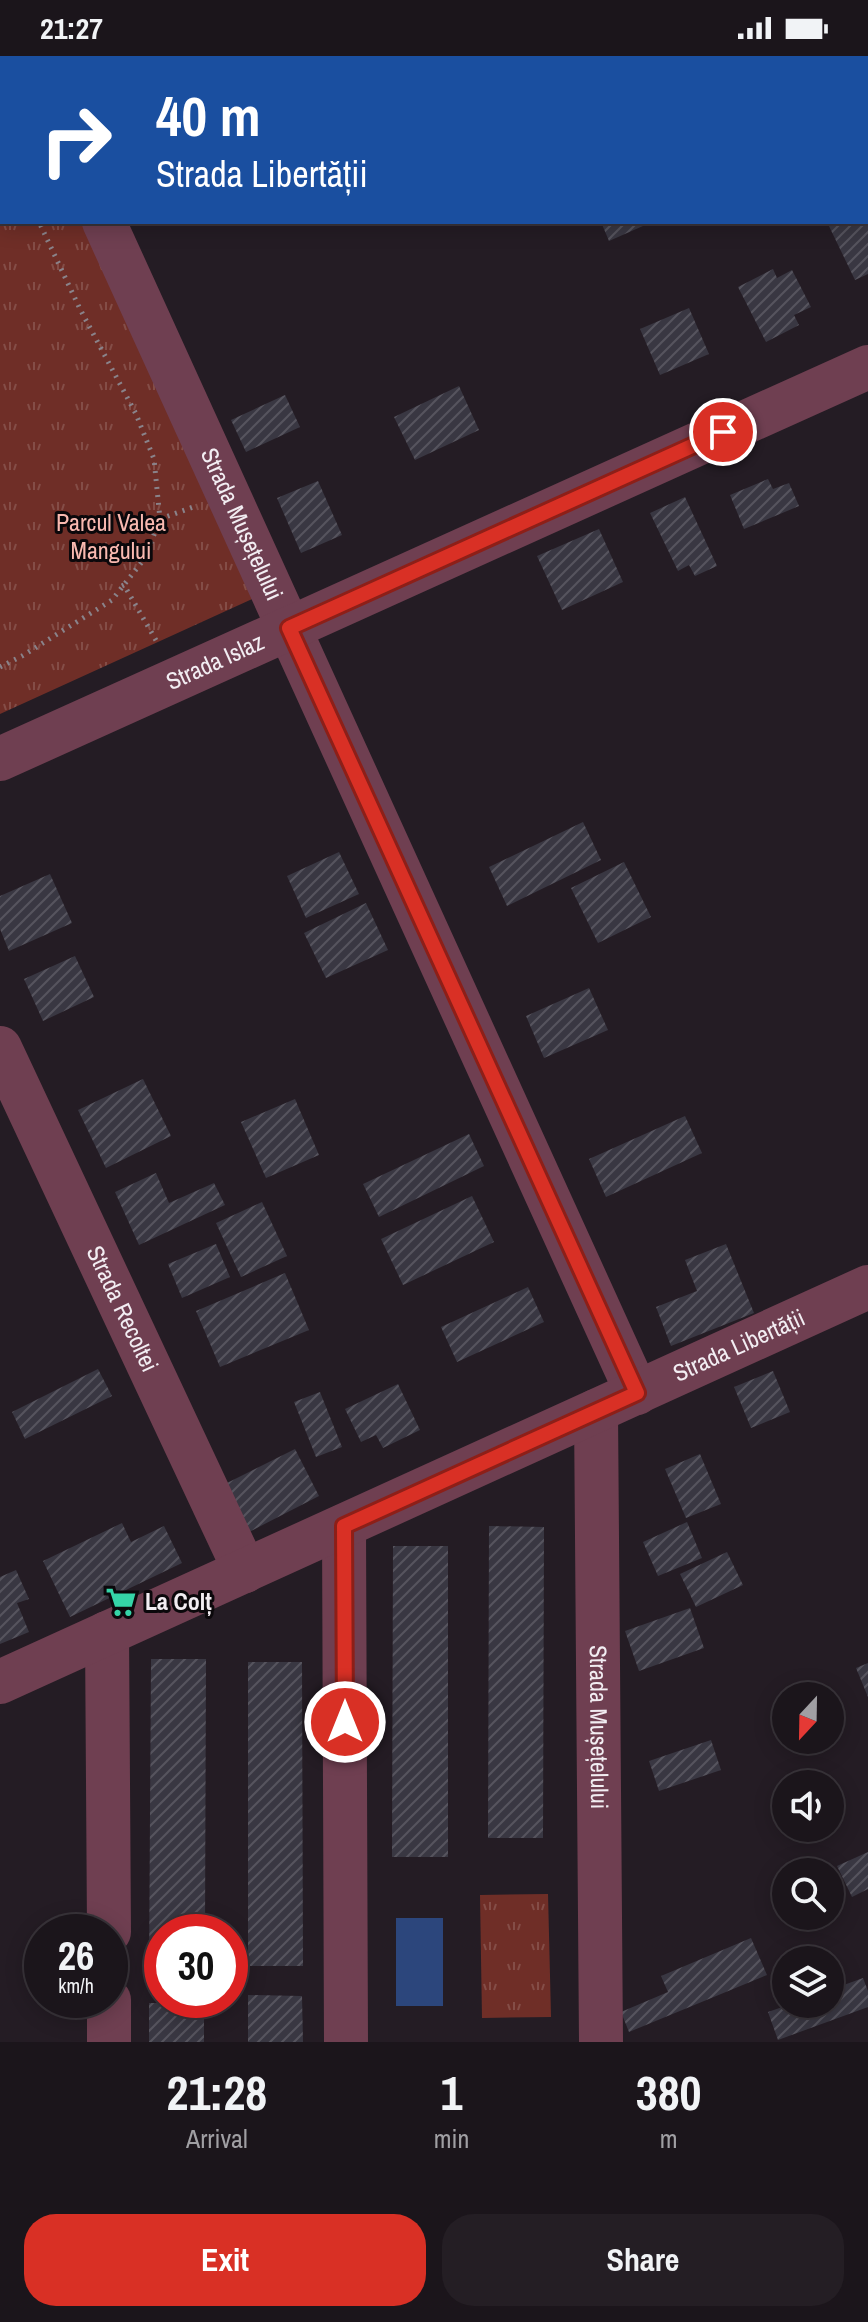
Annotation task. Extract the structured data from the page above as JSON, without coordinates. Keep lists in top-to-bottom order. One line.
{"streets":{"street":["Strada Mușețelului","Strada Islaz","Strada Recoltei","Strada Libertății"]},"crossings":[["Strada Mușețelului","Strada Islaz"],["Strada Mușețelului","Strada Libertății"],["Strada Recoltei","Strada Libertății"]],"parks":["Parcul Valea Mangului"],"places":{"supermarket":["La Colț"]},"north":"bottom","page":{"status":"21:27","turn":["40 m","Strada Libertății"],"speed":"26 km/h","limit":"30","eta":["21:28","Arrival","1","min","380","m"],"buttons":["Exit","Share"]}}
